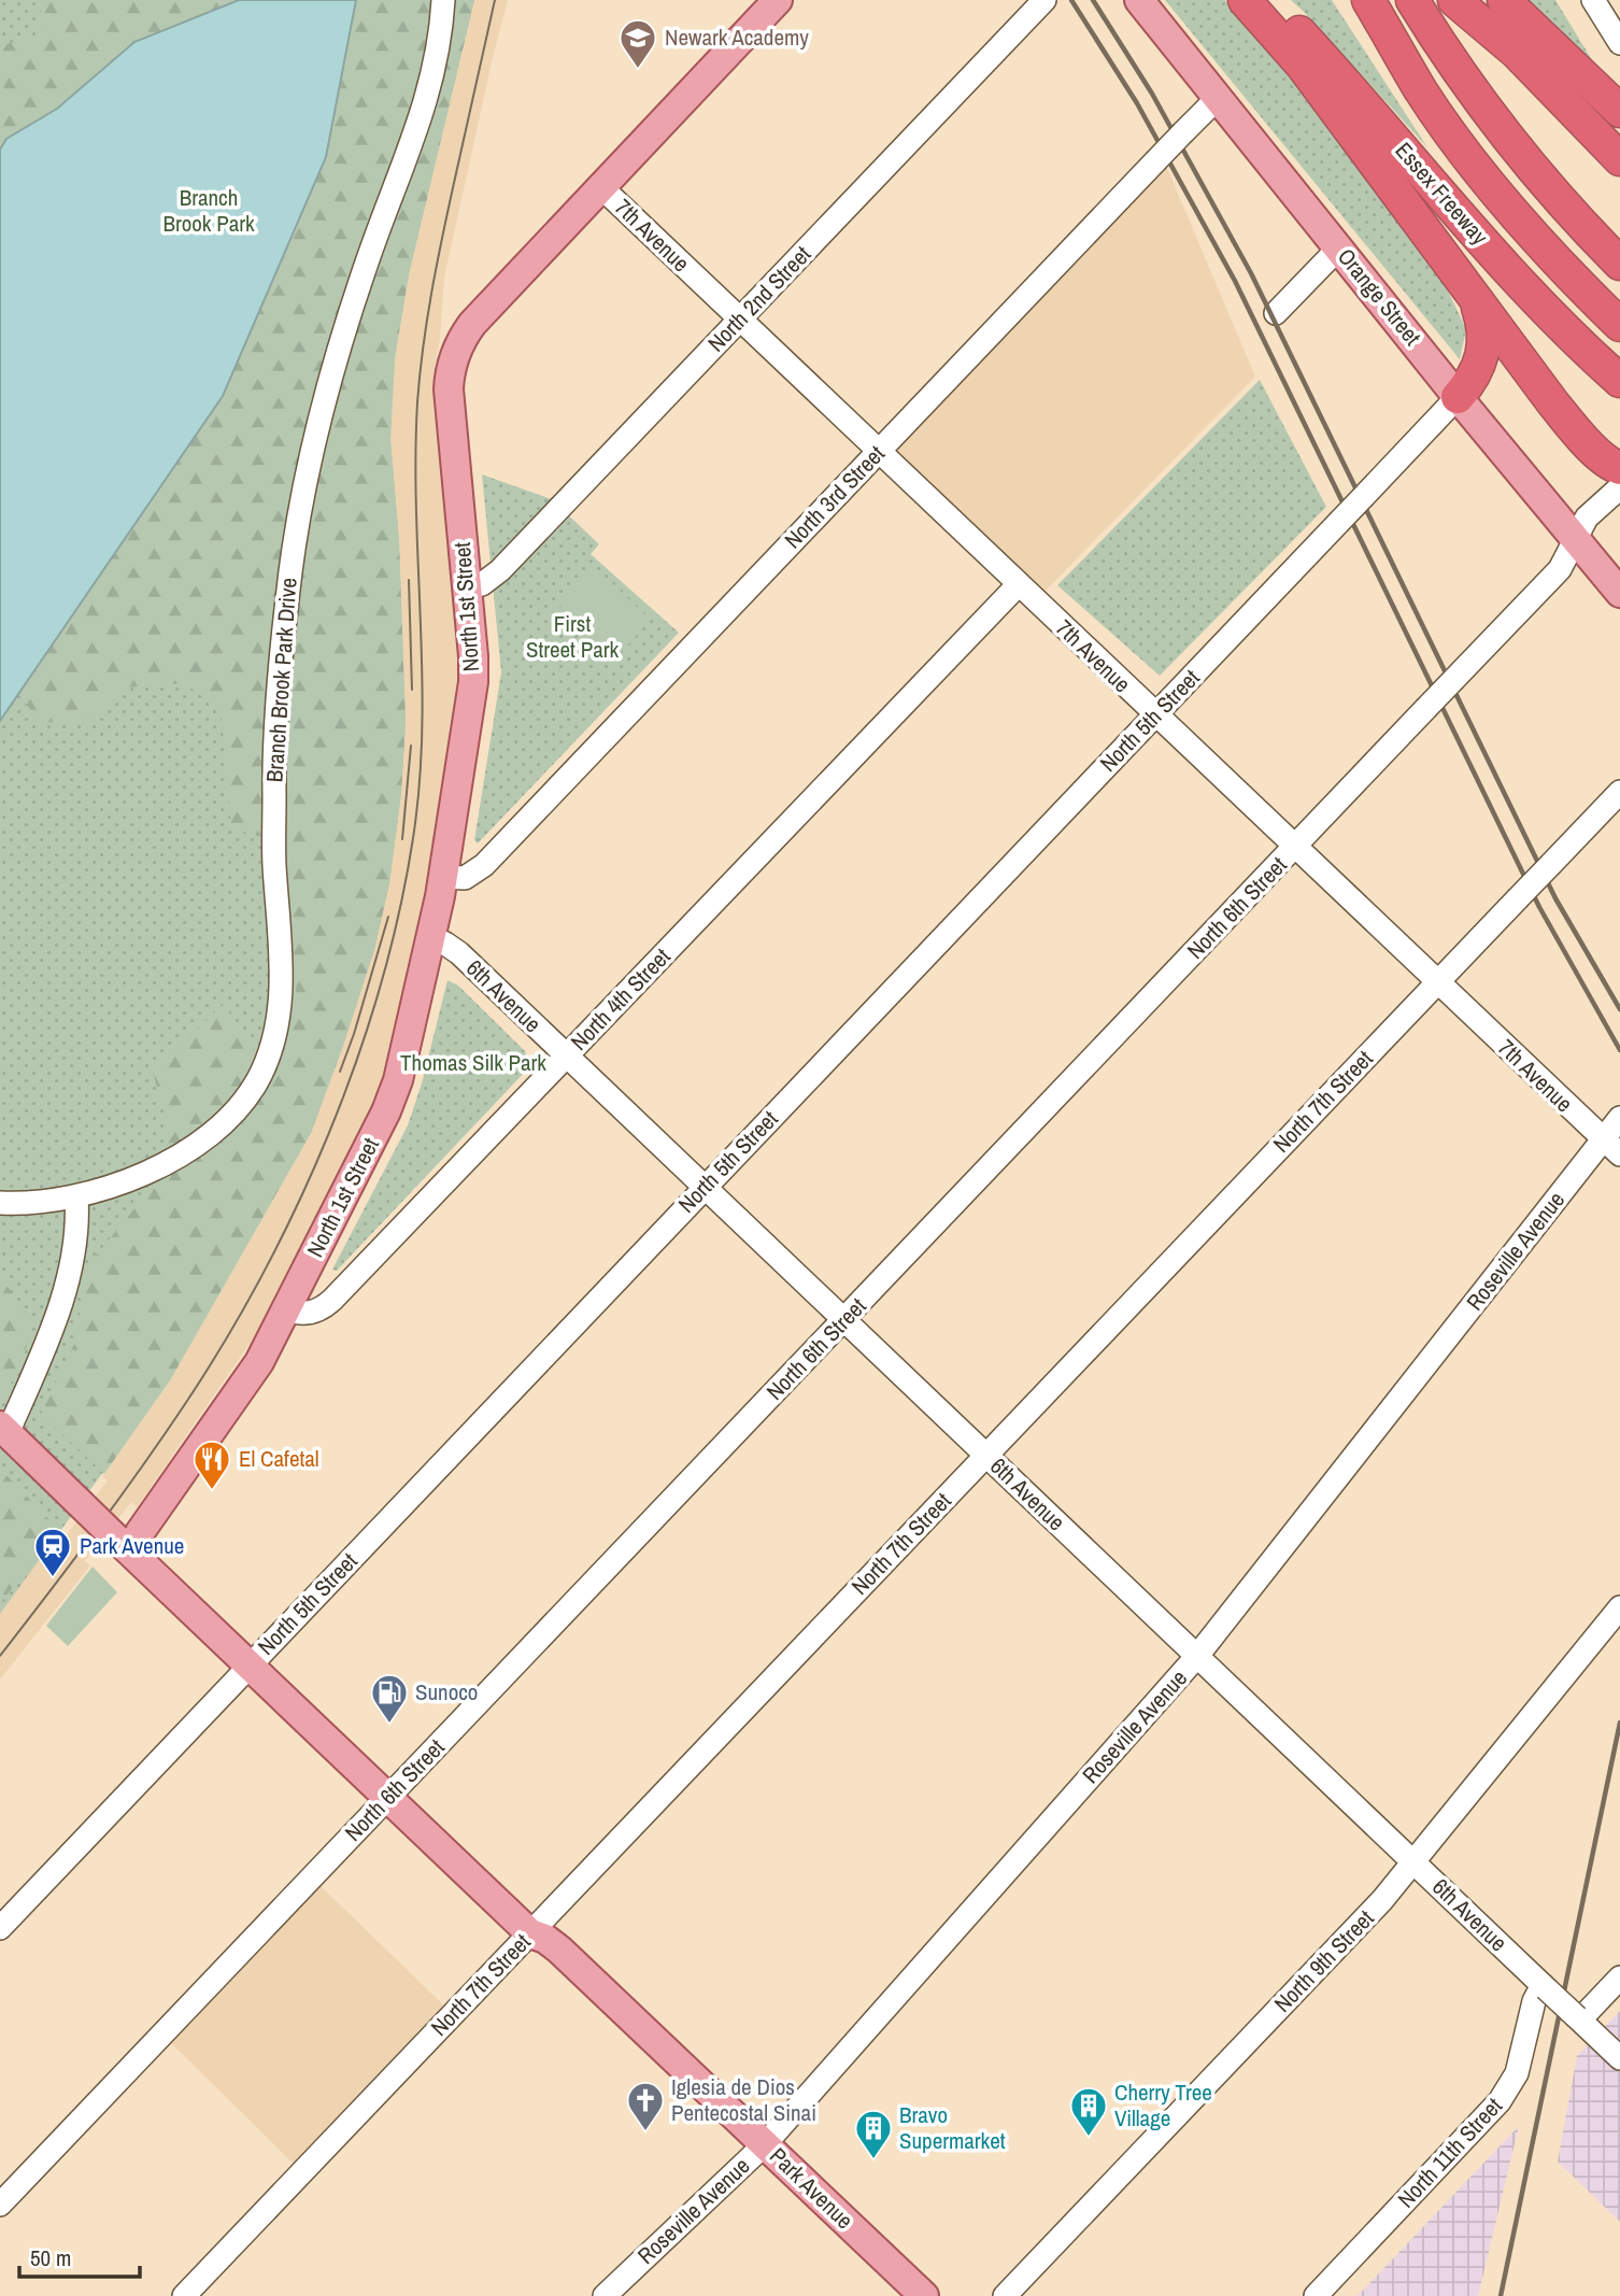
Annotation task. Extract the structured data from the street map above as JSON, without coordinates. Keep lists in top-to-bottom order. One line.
{"streets":{"highway":["Essex Freeway"],"main road":["Orange Street","North 1st Street","Park Avenue"],"street":["7th Avenue","North 2nd Street","North 3rd Street","Branch Brook Park Drive","North 5th Street","North 6th Street","6th Avenue","North 4th Street","North 7th Street","Roseville Avenue","North 9th Street","North 11th Street"]},"crossings":[["7th Avenue","North 2nd Street"],["7th Avenue","North 3rd Street"],["7th Avenue","North 1st Street"],["7th Avenue","North 5th Street"],["7th Avenue","North 6th Street"],["7th Avenue","North 4th Street"],["7th Avenue","North 7th Street"],["7th Avenue","Roseville Avenue"],["Orange Street","North 3rd Street"],["Orange Street","North 5th Street"],["Orange Street","North 6th Street"],["North 2nd Street","North 1st Street"],["North 3rd Street","North 1st Street"],["North 1st Street","6th Avenue"],["North 1st Street","North 4th Street"],["North 5th Street","6th Avenue"],["North 5th Street","Park Avenue"],["North 6th Street","6th Avenue"],["North 6th Street","Park Avenue"],["6th Avenue","North 4th Street"],["6th Avenue","North 7th Street"],["6th Avenue","Roseville Avenue"],["6th Avenue","North 9th Street"],["6th Avenue","North 11th Street"],["North 7th Street","Park Avenue"],["Roseville Avenue","Park Avenue"]],"parks":["Branch Brook Park","First Street Park","Thomas Silk Park"],"places":{"school or university":["Newark Academy"],"restaurant":["El Cafetal"],"station":["Park Avenue"],"fuel station":["Sunoco"],"church":["Iglesia de Dios Pentecostal Sinai"],"building":["Cherry Tree Village","Bravo Supermarket"]},"scale_bar":"50 m"}
